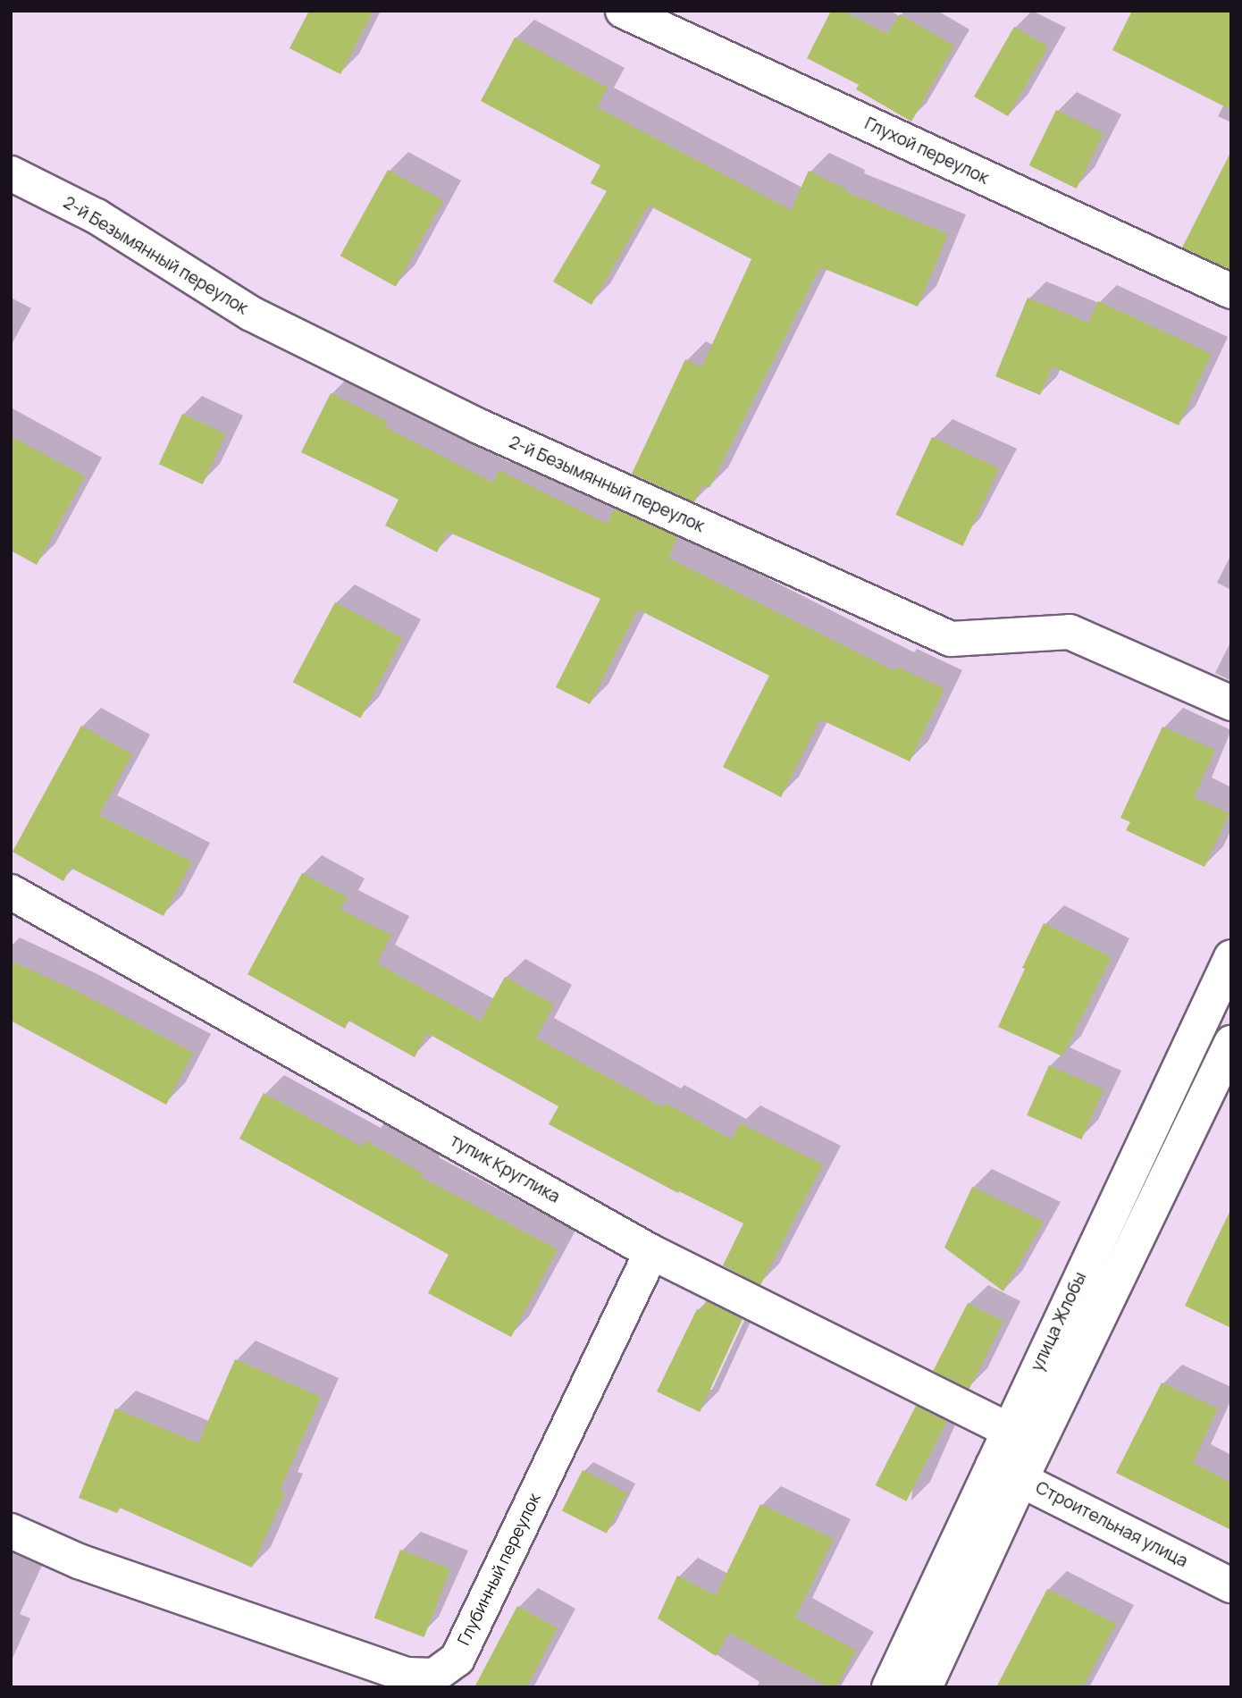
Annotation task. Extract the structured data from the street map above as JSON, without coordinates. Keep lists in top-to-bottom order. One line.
{"streets":{"street":["Глухой переулок","2-й Безымянный переулок","тупик Круглика","улица Жлобы","Строительная улица","Глубинный переулок"]},"crossings":[["тупик Круглика","улица Жлобы"],["тупик Круглика","Глубинный переулок"],["улица Жлобы","Строительная улица"]]}
